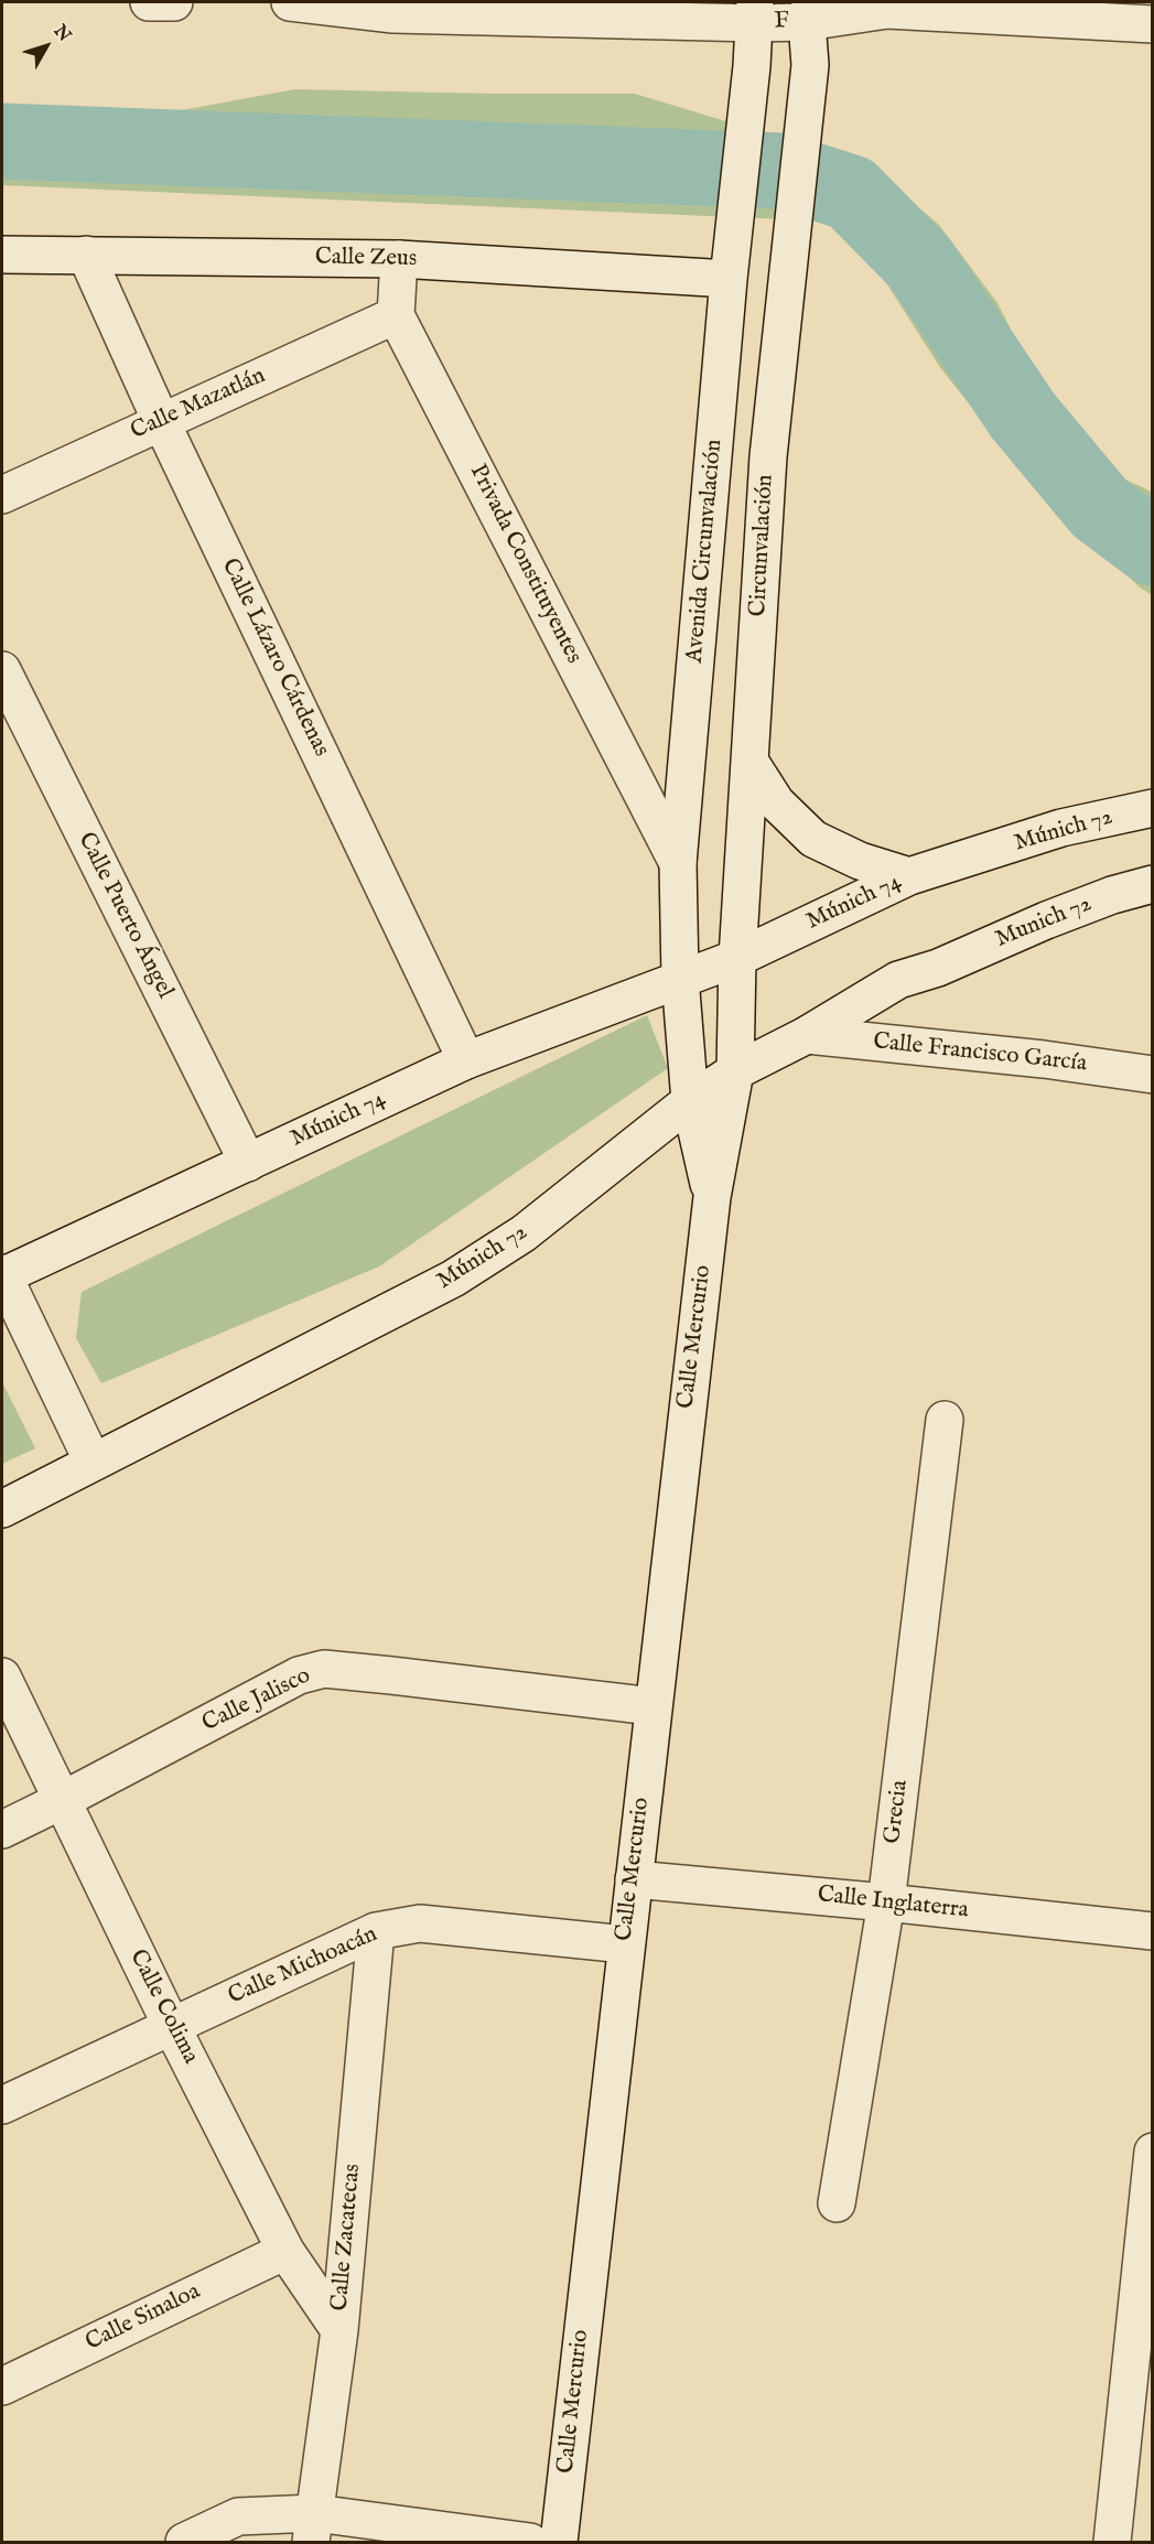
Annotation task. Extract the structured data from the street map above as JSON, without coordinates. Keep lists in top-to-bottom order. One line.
{"streets":{"street":["F","Calle Zeus","Calle Mazatlán","Circunvalación","Avenida Circunvalación","Privada Constituyentes","Calle Lázaro Cárdenas","Múnich 72","Múnich 74","Calle Puerto Ángel","Munich 72","Calle Francisco García","Calle Mercurio","Calle Jalisco","Grecia","Calle Inglaterra","Calle Michoacán","Calle Colima","Calle Zacatecas","Calle Sinaloa"]},"crossings":[["F","Circunvalación"],["F","Avenida Circunvalación"],["Calle Zeus","Avenida Circunvalación"],["Calle Zeus","Calle Lázaro Cárdenas"],["Calle Mazatlán","Privada Constituyentes"],["Calle Mazatlán","Calle Lázaro Cárdenas"],["Circunvalación","Múnich 72"],["Circunvalación","Múnich 74"],["Circunvalación","Calle Mercurio"],["Avenida Circunvalación","Privada Constituyentes"],["Avenida Circunvalación","Múnich 72"],["Avenida Circunvalación","Múnich 74"],["Avenida Circunvalación","Calle Mercurio"],["Calle Lázaro Cárdenas","Múnich 74"],["Múnich 72","Múnich 74"],["Múnich 72","Munich 72"],["Múnich 72","Calle Francisco García"],["Múnich 72","Calle Mercurio"],["Múnich 74","Calle Puerto Ángel"],["Calle Mercurio","Calle Jalisco"],["Calle Mercurio","Calle Inglaterra"],["Calle Mercurio","Calle Michoacán"],["Calle Jalisco","Calle Colima"],["Grecia","Calle Inglaterra"],["Calle Michoacán","Calle Colima"],["Calle Michoacán","Calle Zacatecas"],["Calle Colima","Calle Zacatecas"],["Calle Colima","Calle Sinaloa"]],"north":"top right"}
